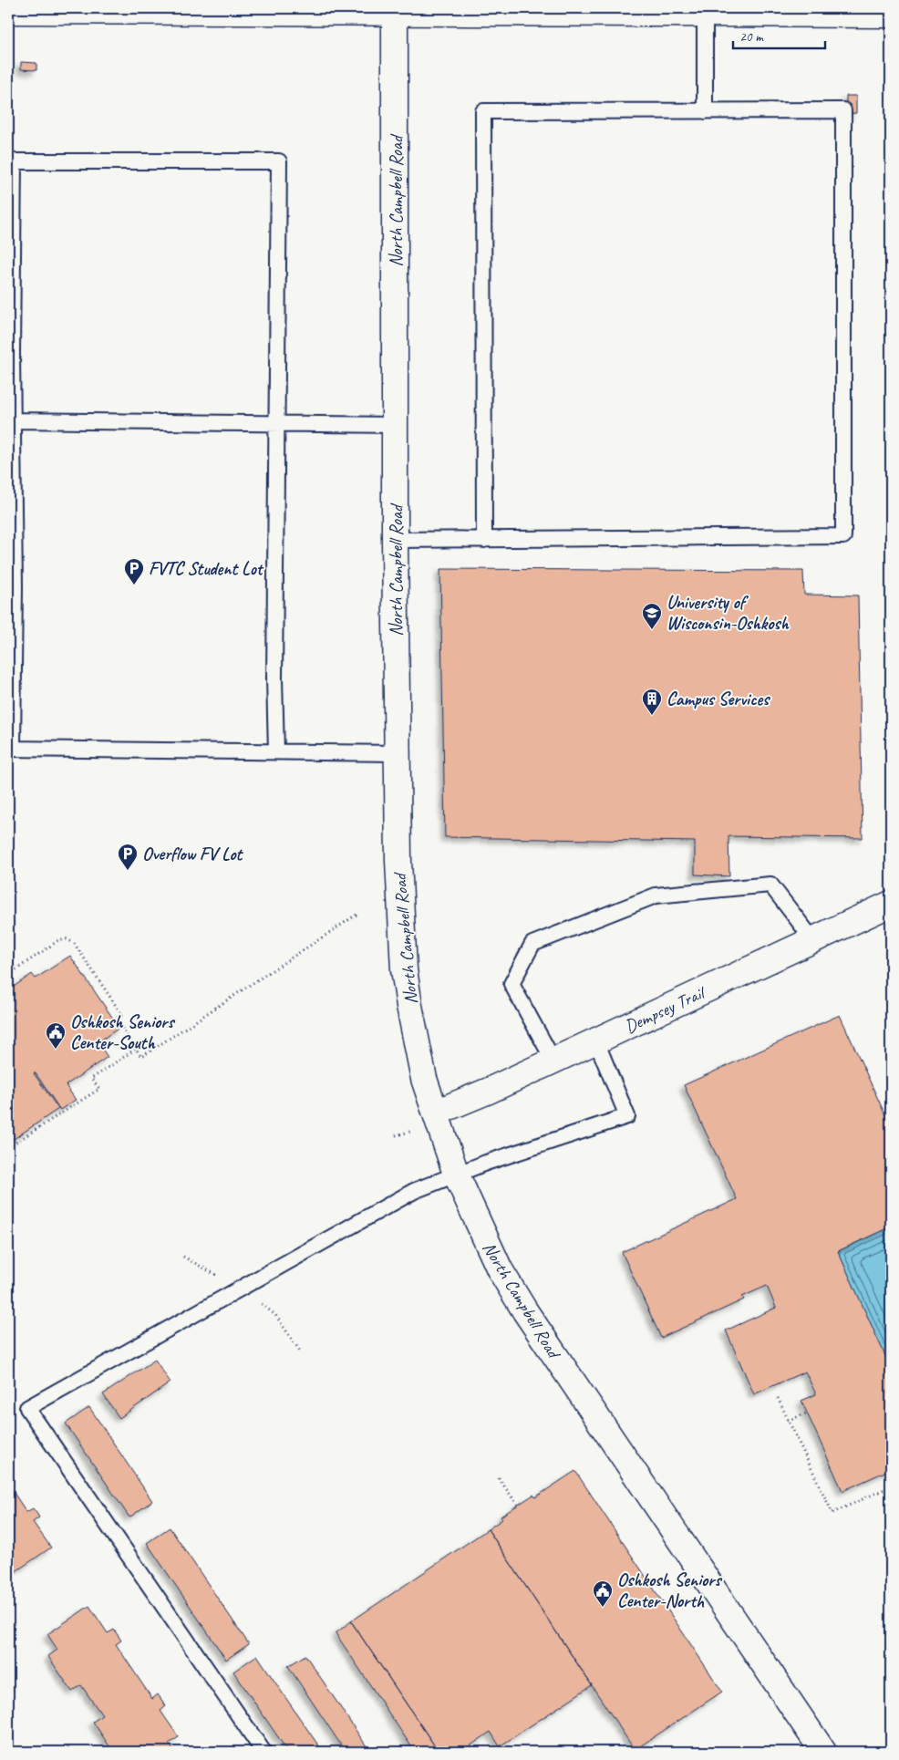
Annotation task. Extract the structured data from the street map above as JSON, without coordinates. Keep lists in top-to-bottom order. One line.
{"streets":{"street":["North Campbell Road","Dempsey Trail"]},"crossings":[["North Campbell Road","Dempsey Trail"]],"places":{"parking":["FVTC Student Lot","Overflow FV Lot"],"school or university":["University of Wisconsin-Oshkosh"],"building":["Campus Services"],"public building":["Oshkosh Seniors Center-South","Oshkosh Seniors Center-North"]},"scale_bar":"20 m"}
